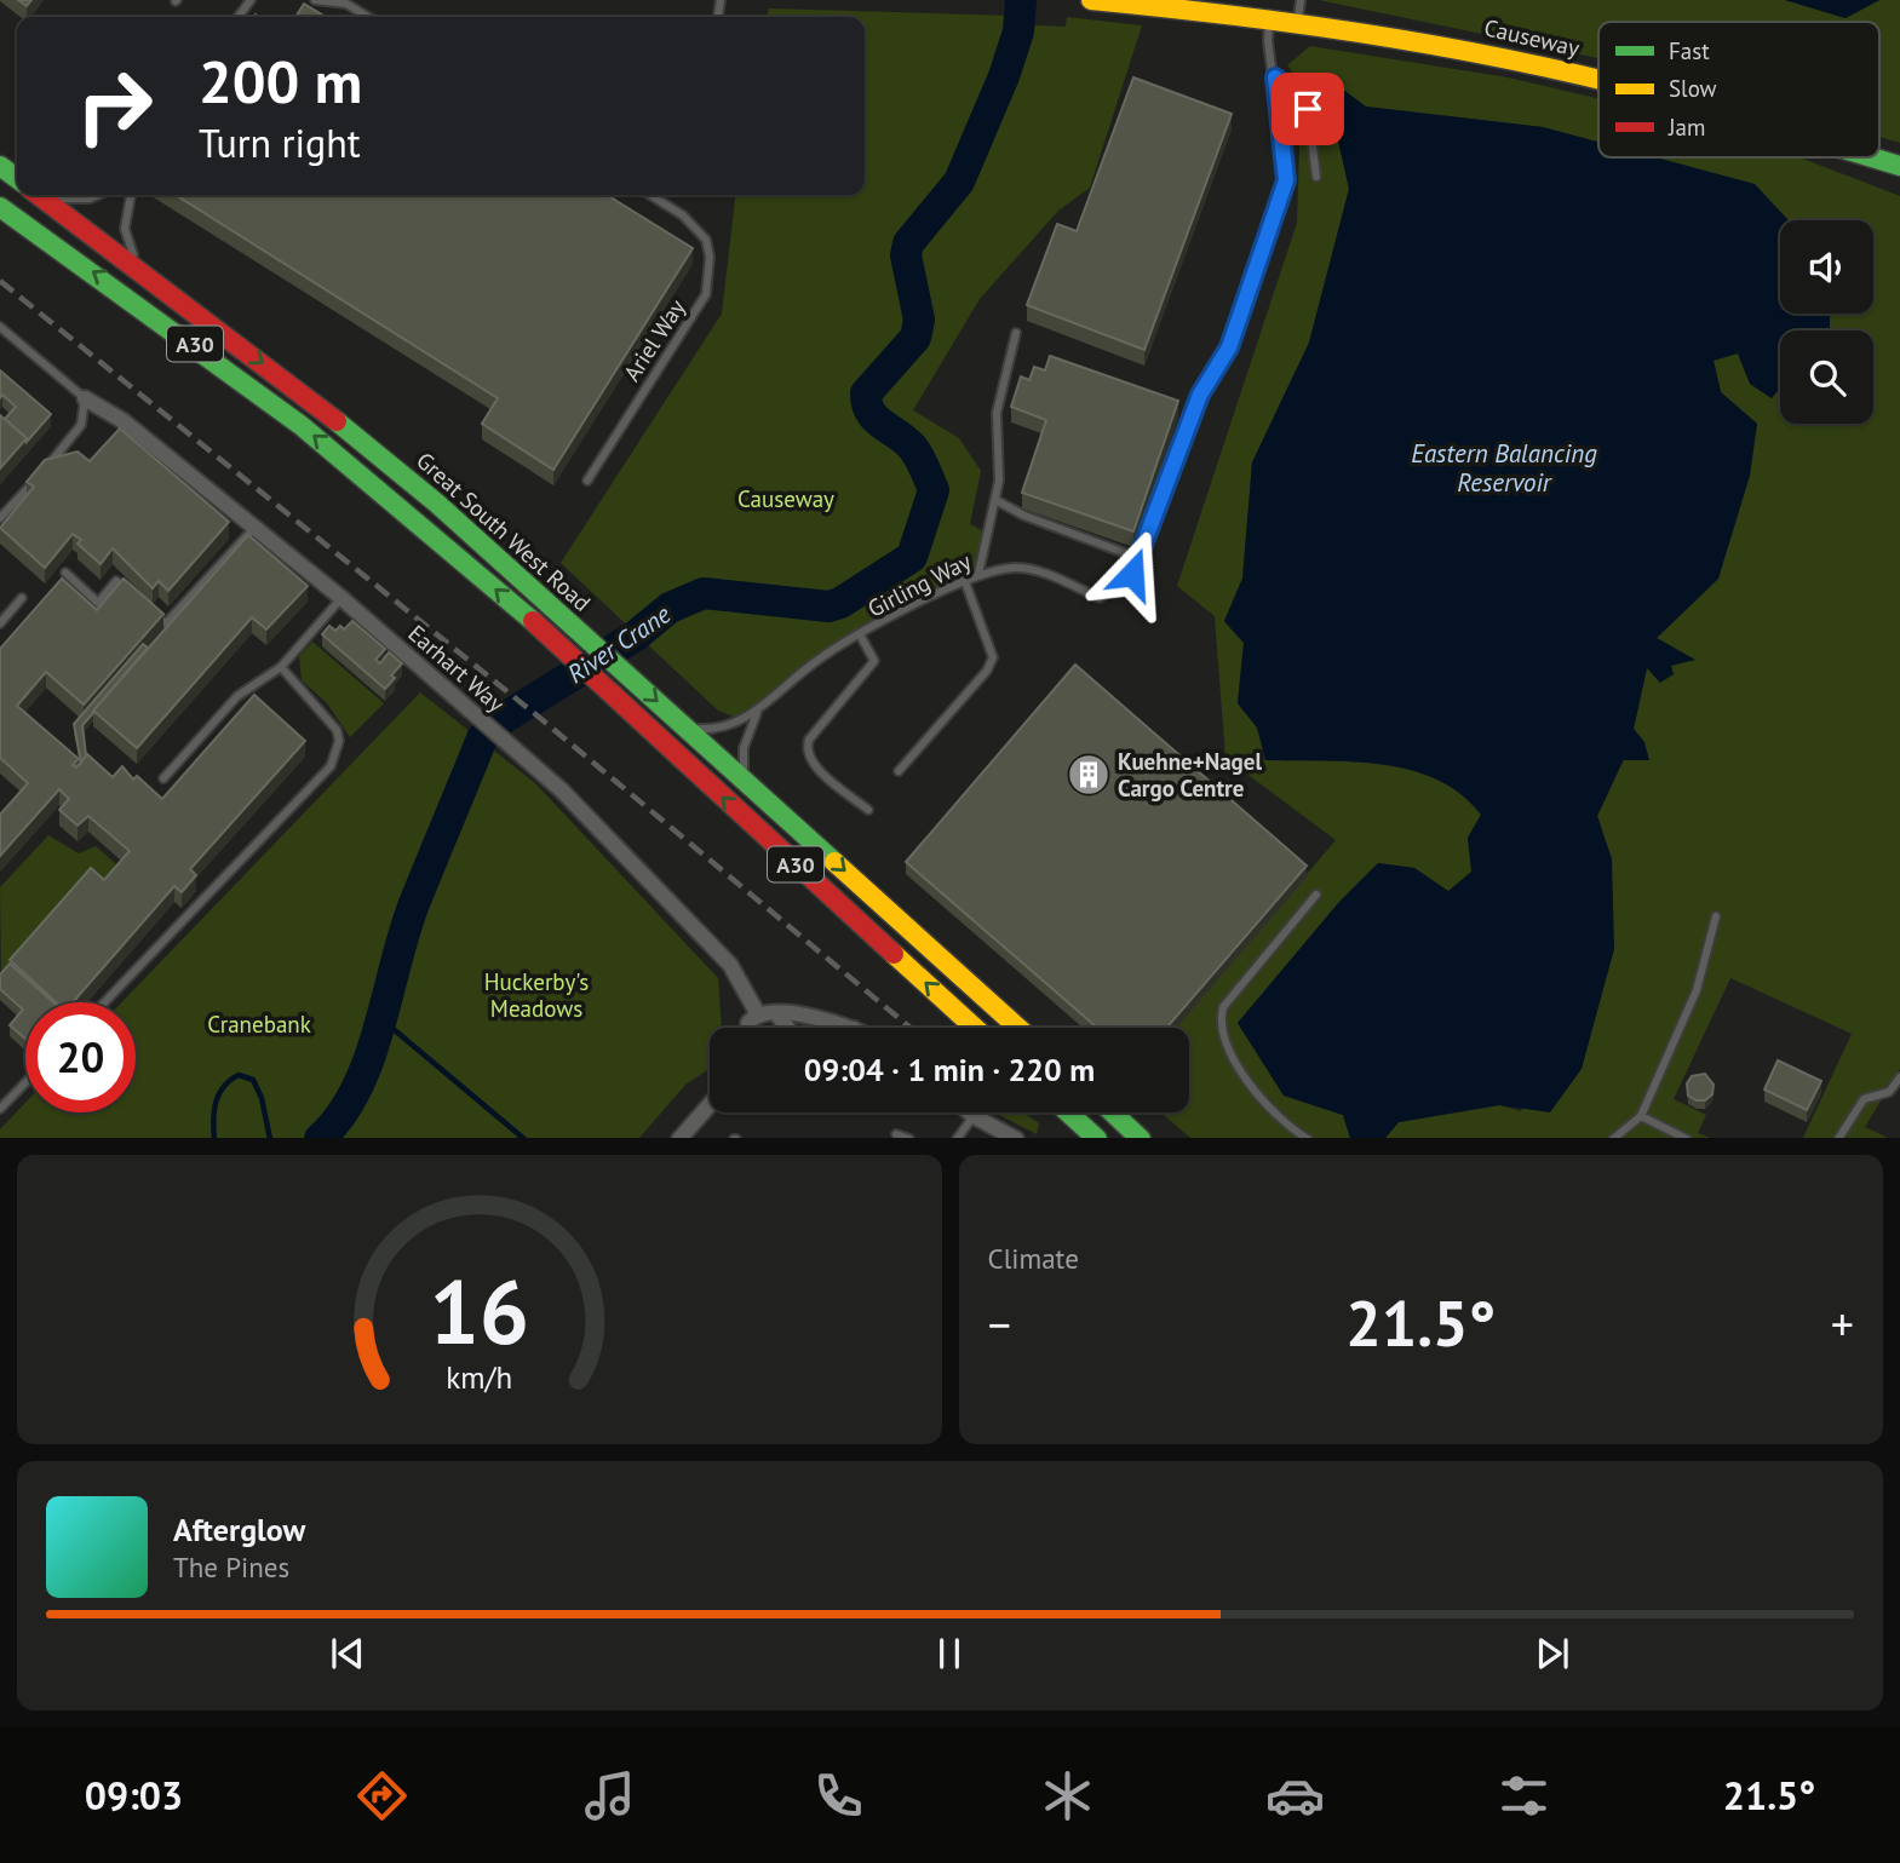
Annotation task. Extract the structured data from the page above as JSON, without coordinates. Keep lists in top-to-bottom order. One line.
{"streets":{"main road":["Causeway","A30","Great South West Road"],"street":["Earhart Way"],"lane":["Ariel Way","Girling Way"]},"crossings":[["Causeway","Girling Way"],["Great South West Road","Girling Way"]],"water":["Eastern Balancing Reservoir","River Crane"],"parks":["Causeway","Huckerby's Meadows","Cranebank"],"places":{"building":["Kuehne+Nagel Cargo Centre"]},"legend":["Fast","Slow","Jam"],"page":{"turn":["200 m","Turn right"],"limit":"20","trip":"09:04 · 1 min · 220 m","tile":"Climate","heat":["−","21.5°","+"],"song":["Afterglow","The Pines"],"tabs":["09:03","21.5°"],"gauge":["16","km/h"]}}
